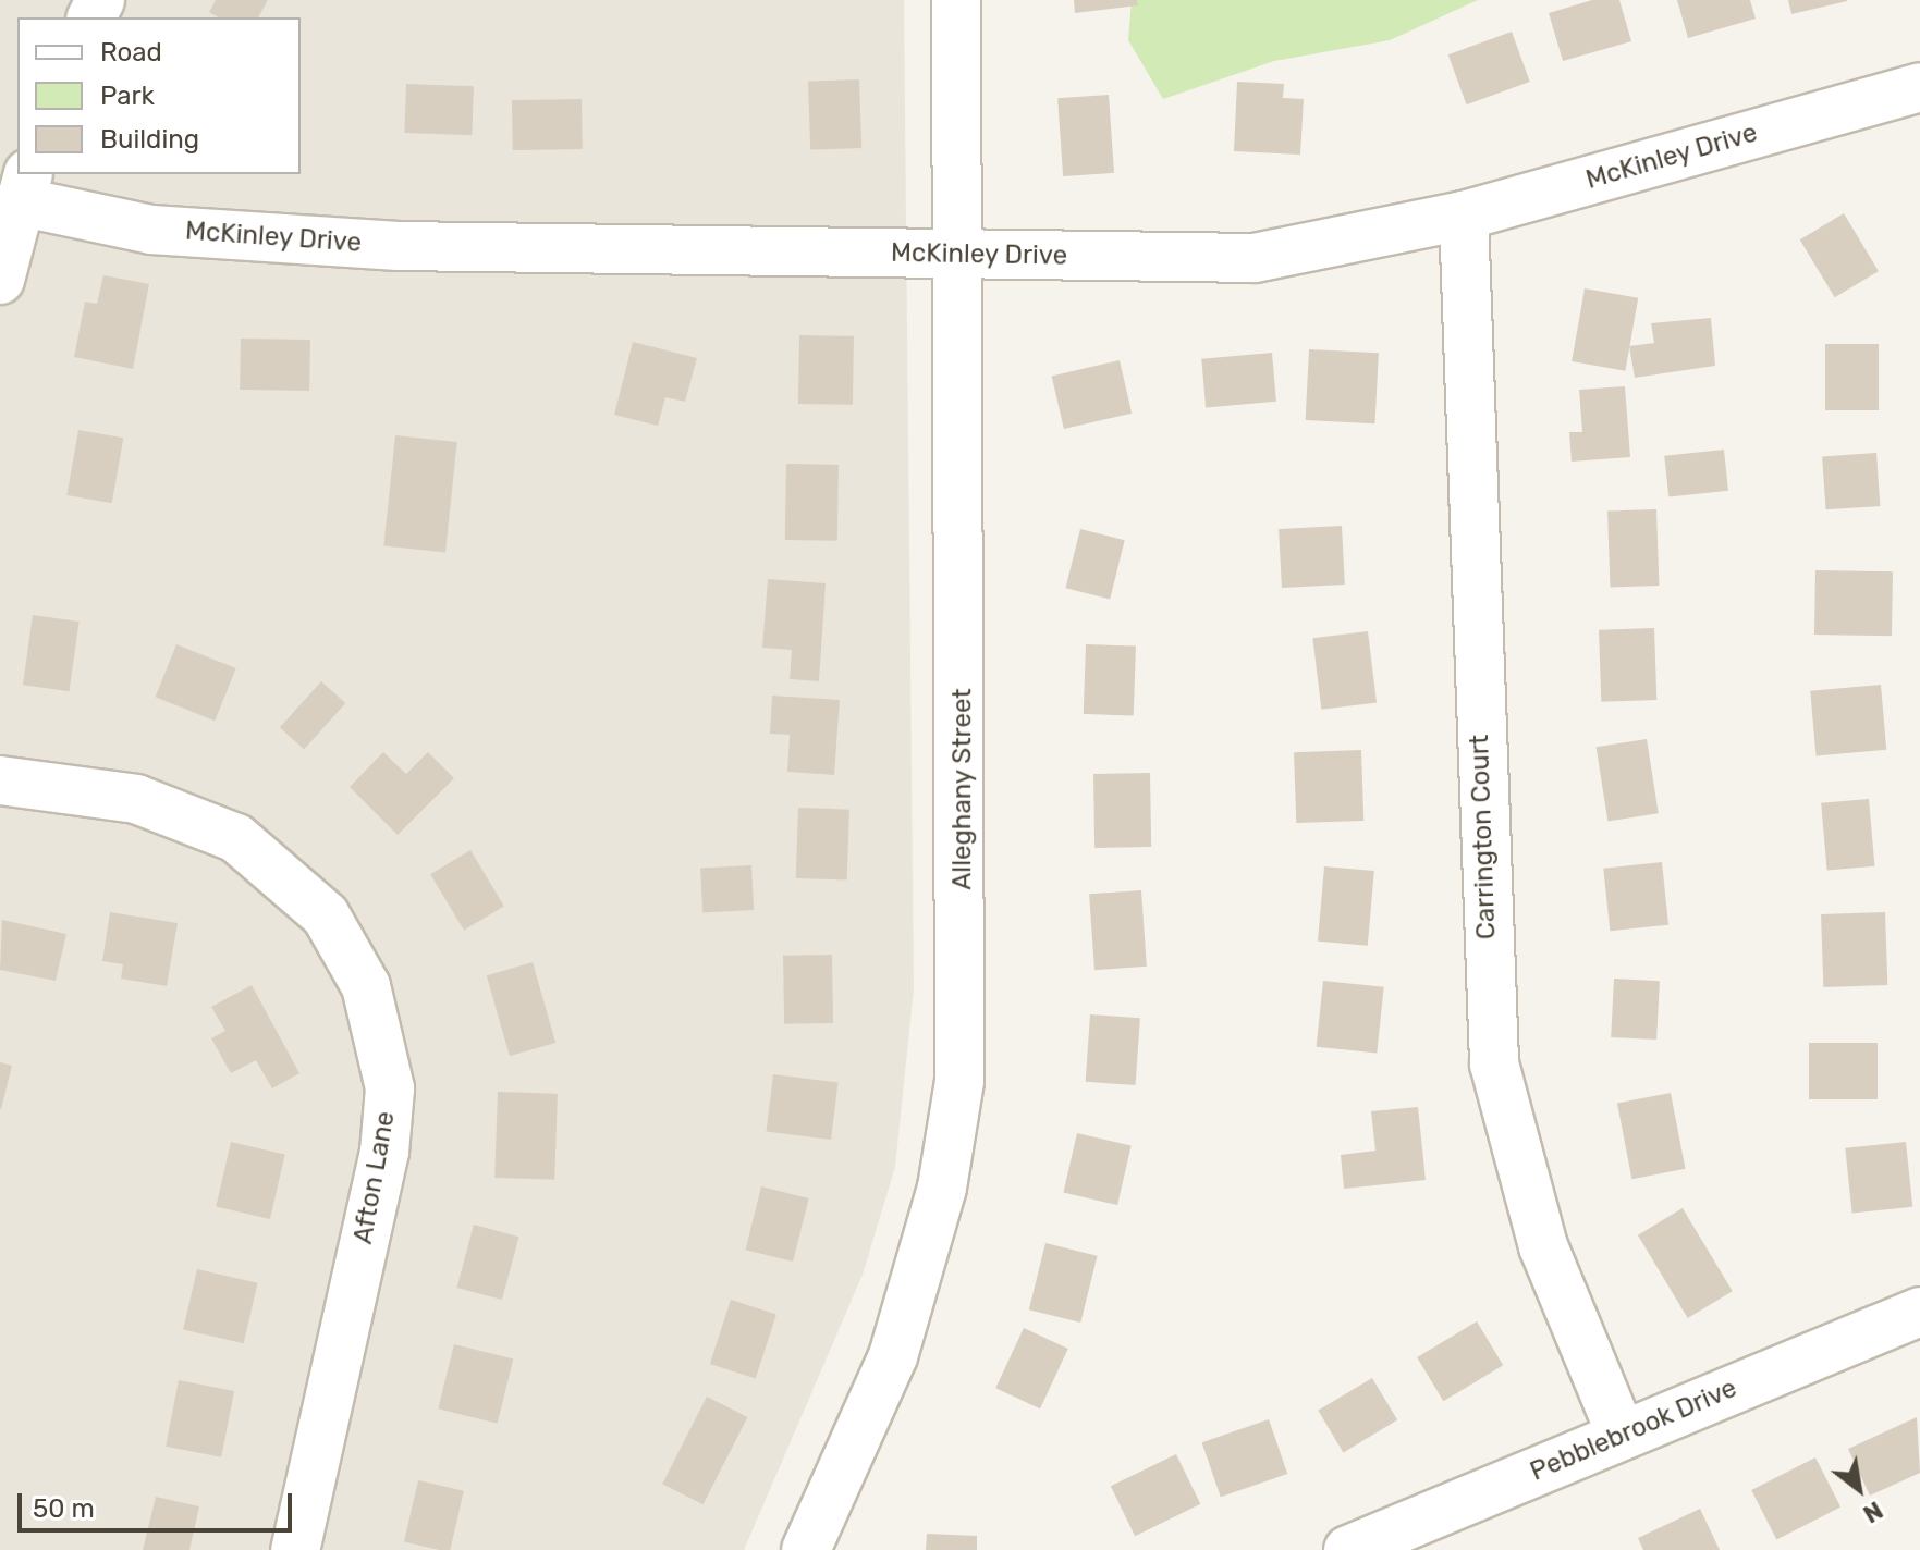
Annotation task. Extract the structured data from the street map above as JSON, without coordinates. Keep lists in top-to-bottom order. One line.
{"streets":{"street":["McKinley Drive","Alleghany Street","Carrington Court","Afton Lane","Pebblebrook Drive"]},"crossings":[["McKinley Drive","Alleghany Street"],["McKinley Drive","Carrington Court"],["Carrington Court","Pebblebrook Drive"]],"legend":["Road","Park","Building"],"scale_bar":"50 m","north":"bottom right"}
